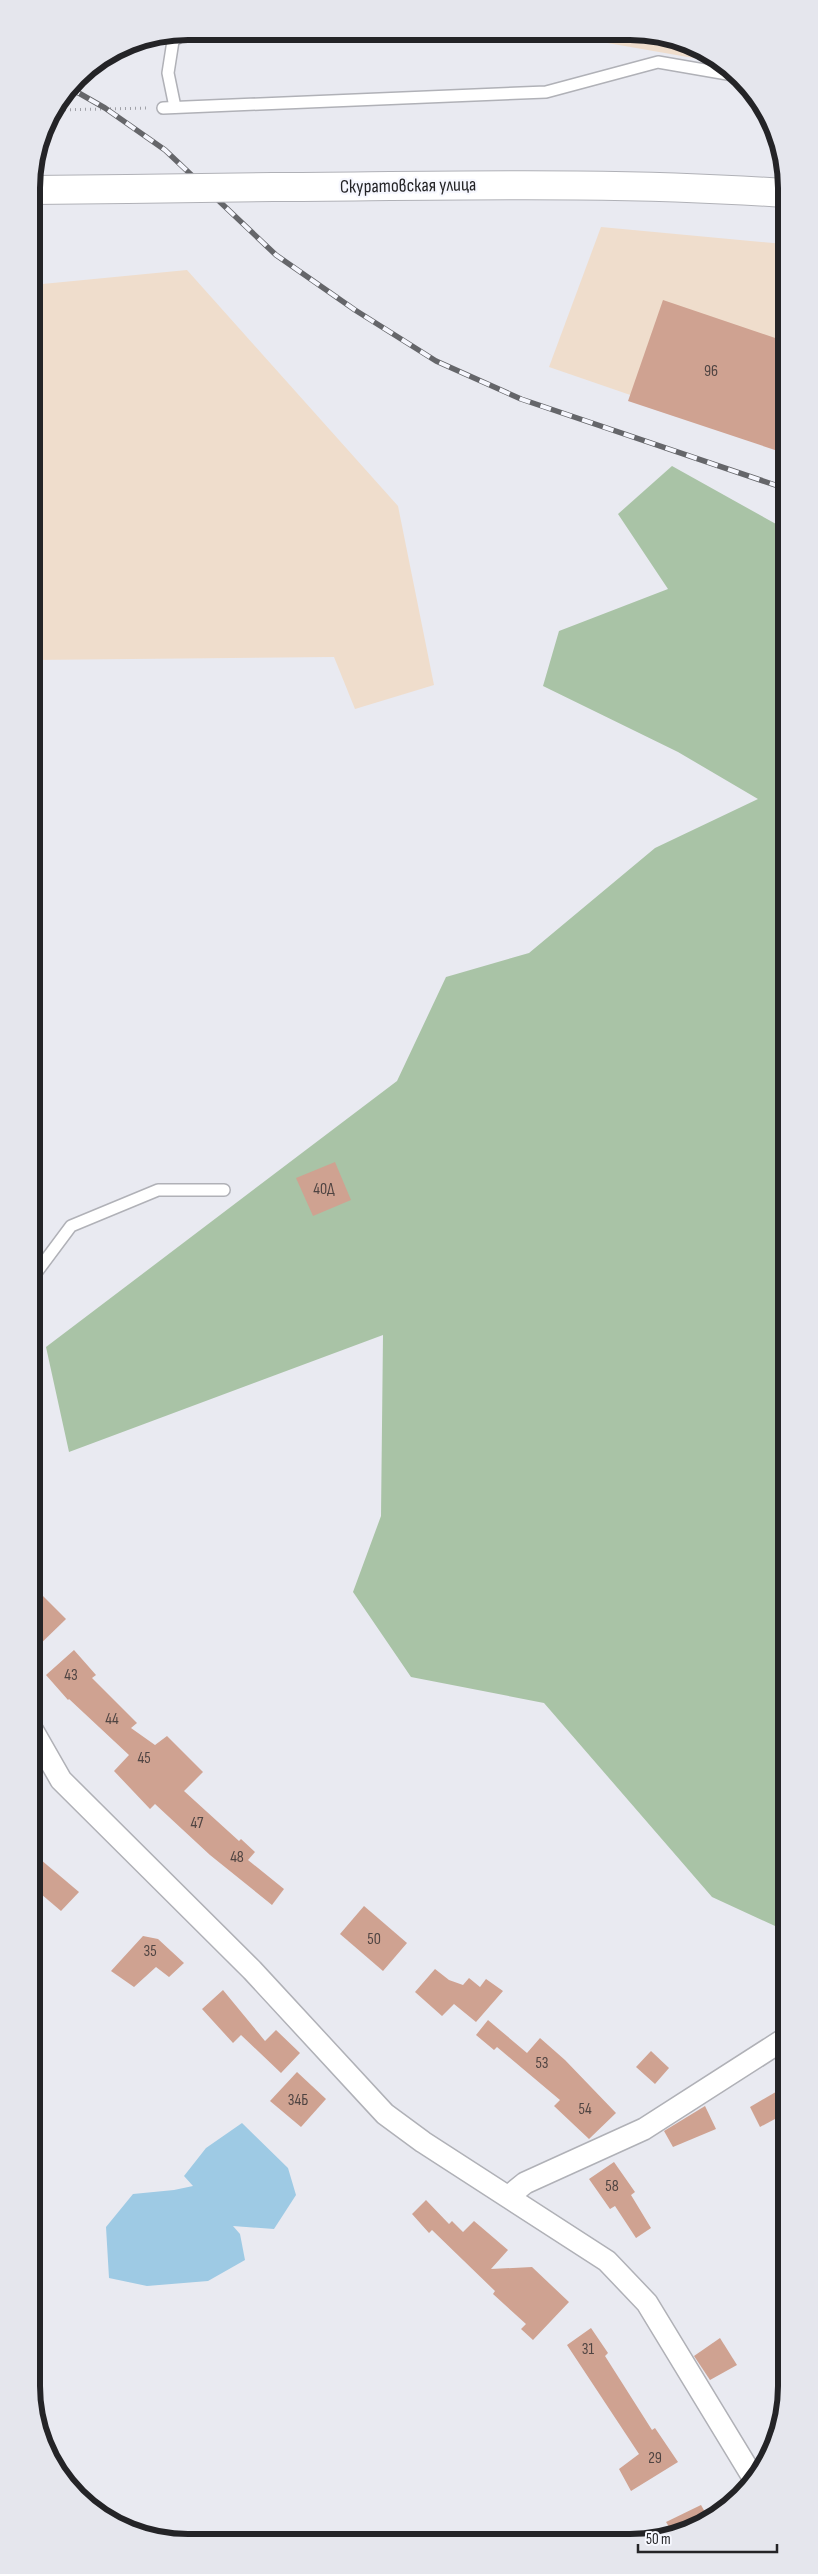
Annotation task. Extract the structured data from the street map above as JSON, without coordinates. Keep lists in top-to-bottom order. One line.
{"streets":{"street":["Скуратовская улица"]},"house_numbers":["96","40Д","43","44","45","47","48","50","35","53","34Б","54","58","31","29"],"scale_bar":"50 m"}
